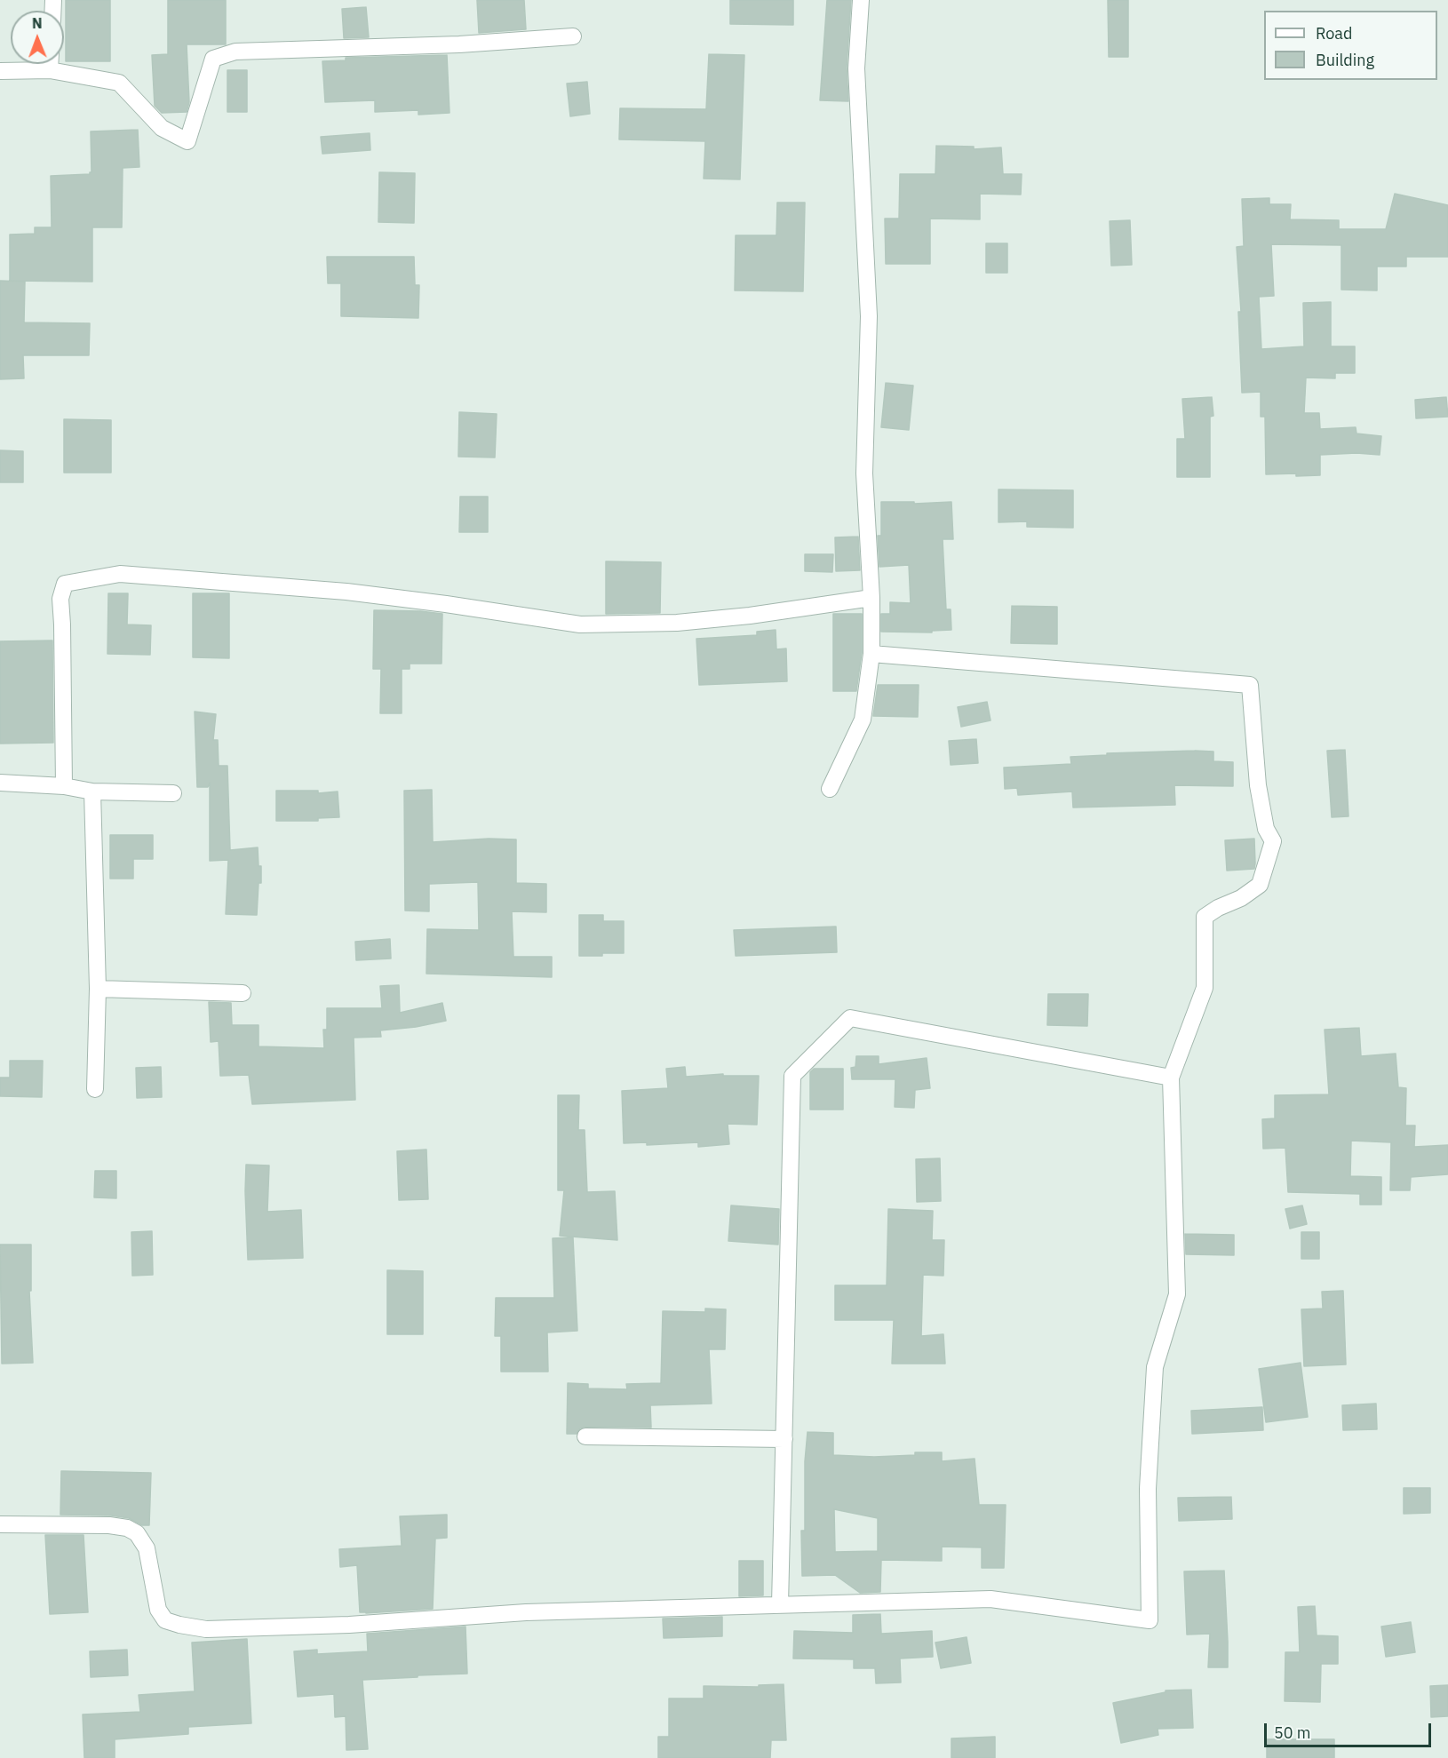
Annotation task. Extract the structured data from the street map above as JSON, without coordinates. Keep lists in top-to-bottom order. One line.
{"legend":["Road","Building"],"scale_bar":"50 m","north":"top"}
